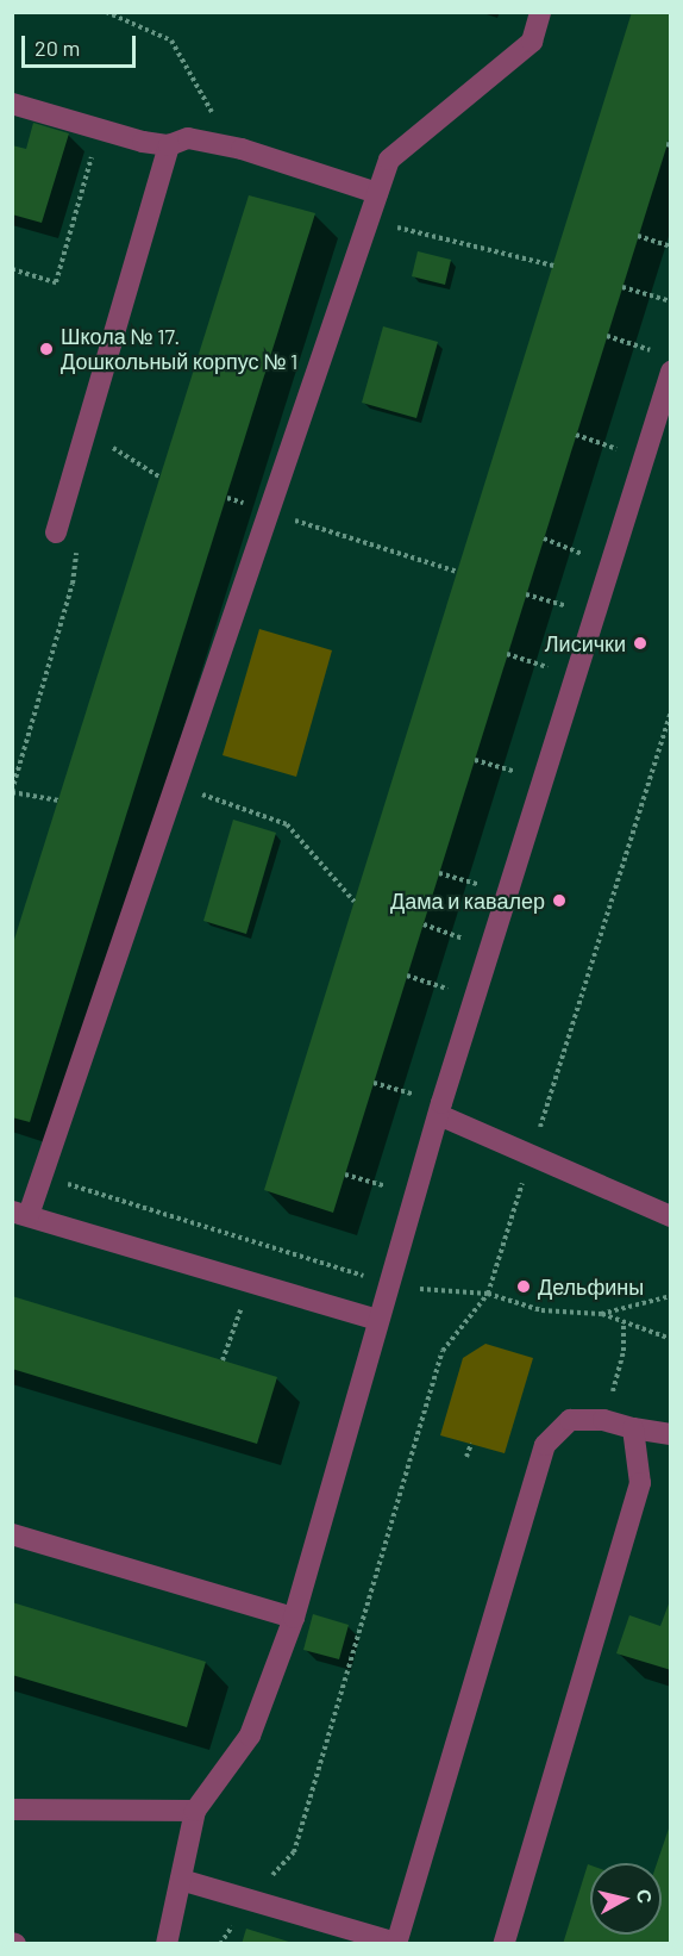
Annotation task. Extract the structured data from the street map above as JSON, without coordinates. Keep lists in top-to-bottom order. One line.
{"places":["Школа № 17. Дошкольный корпус № 1","Лисички","Дама и кавалер","Дельфины"],"scale_bar":"20 m","north":"right"}
